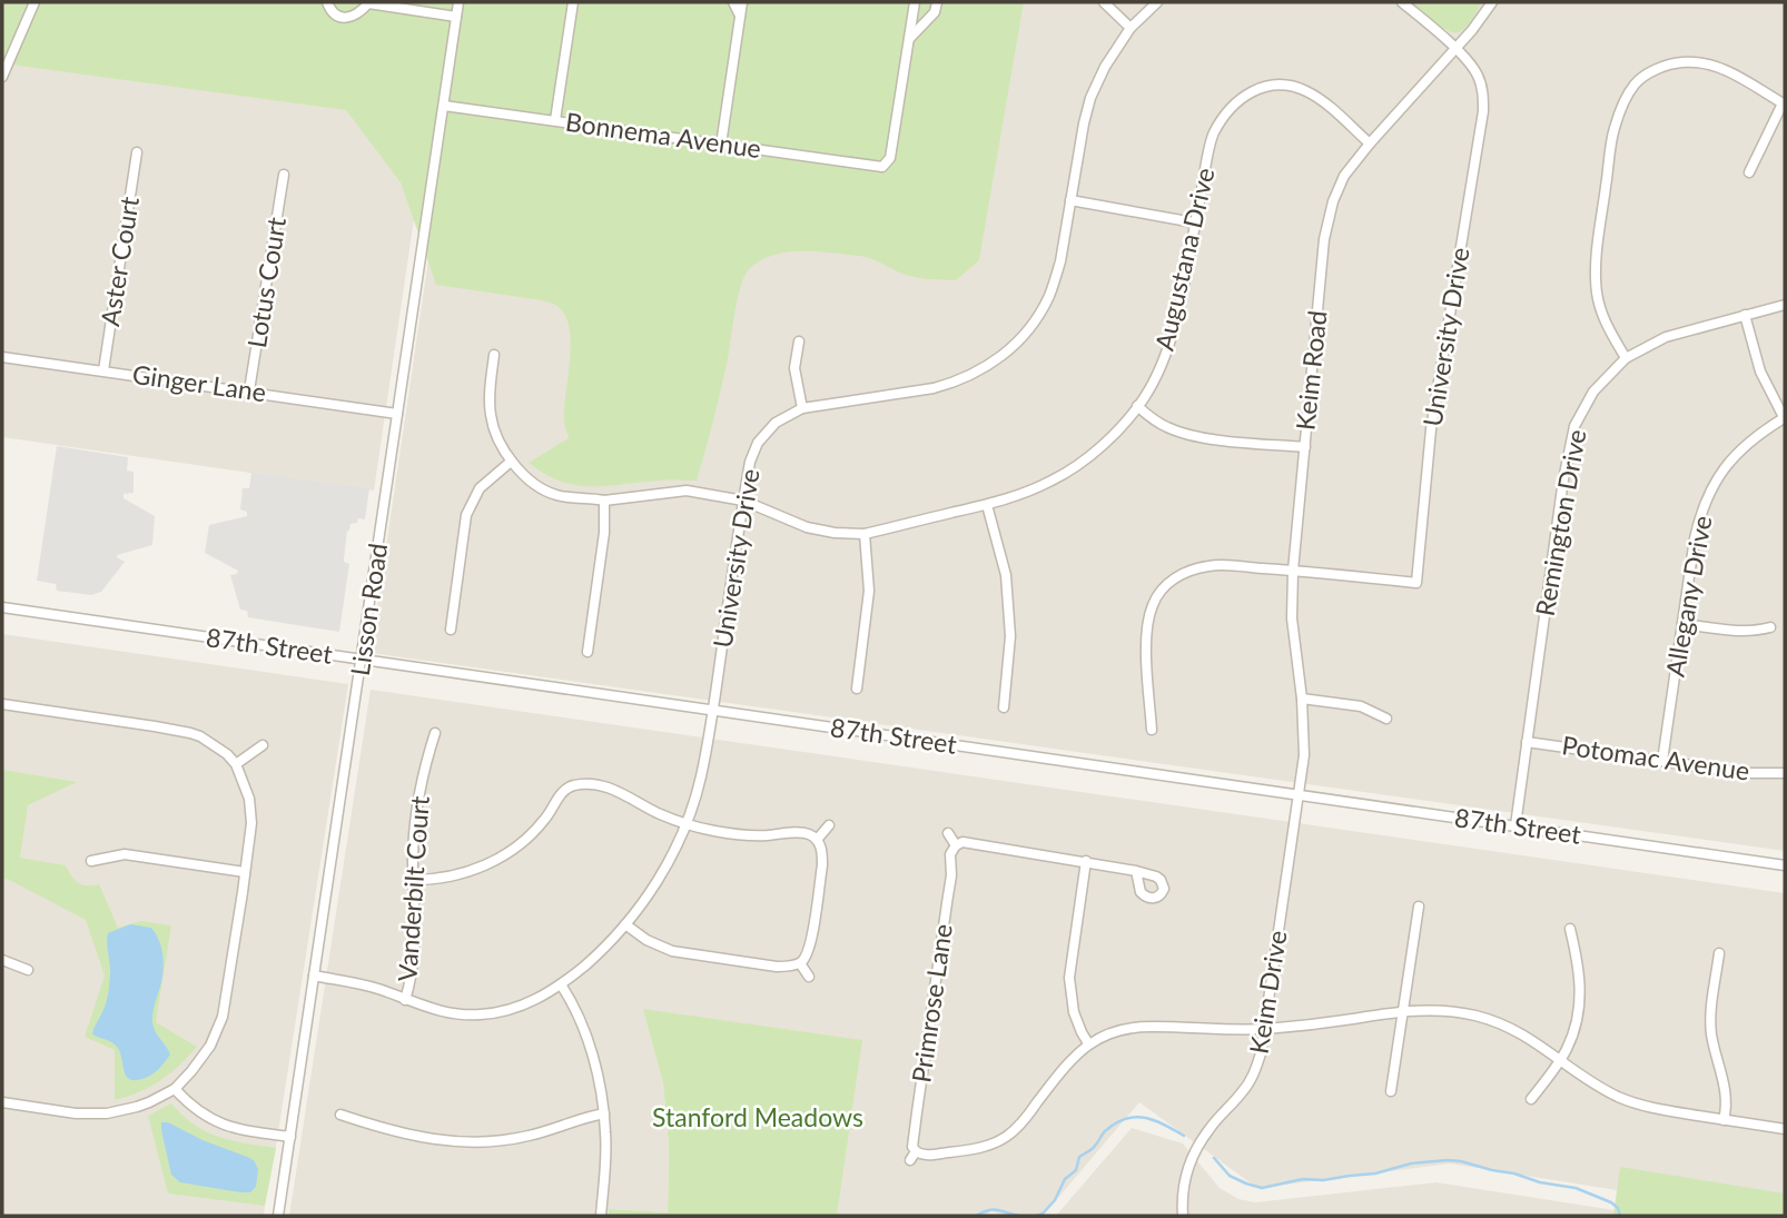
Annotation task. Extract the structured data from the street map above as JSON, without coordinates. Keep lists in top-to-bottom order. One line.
{"streets":{"street":["Bonnema Avenue","Augustana Drive","Aster Court","Lotus Court","University Drive","Keim Road","Ginger Lane","Remington Drive","Allegany Drive","Lisson Road","87th Street","Potomac Avenue","Vanderbilt Court","Keim Drive","Primrose Lane"]},"crossings":[["Bonnema Avenue","Lisson Road"],["Augustana Drive","University Drive"],["Augustana Drive","Keim Road"],["Aster Court","Ginger Lane"],["Lotus Court","Ginger Lane"],["University Drive","Keim Road"],["University Drive","Lisson Road"],["University Drive","87th Street"],["University Drive","Vanderbilt Court"],["Keim Road","87th Street"],["Keim Road","Keim Drive"],["Ginger Lane","Lisson Road"],["Remington Drive","87th Street"],["Remington Drive","Potomac Avenue"],["Allegany Drive","Potomac Avenue"],["Lisson Road","87th Street"],["87th Street","Keim Drive"]],"parks":["Stanford Meadows"]}
